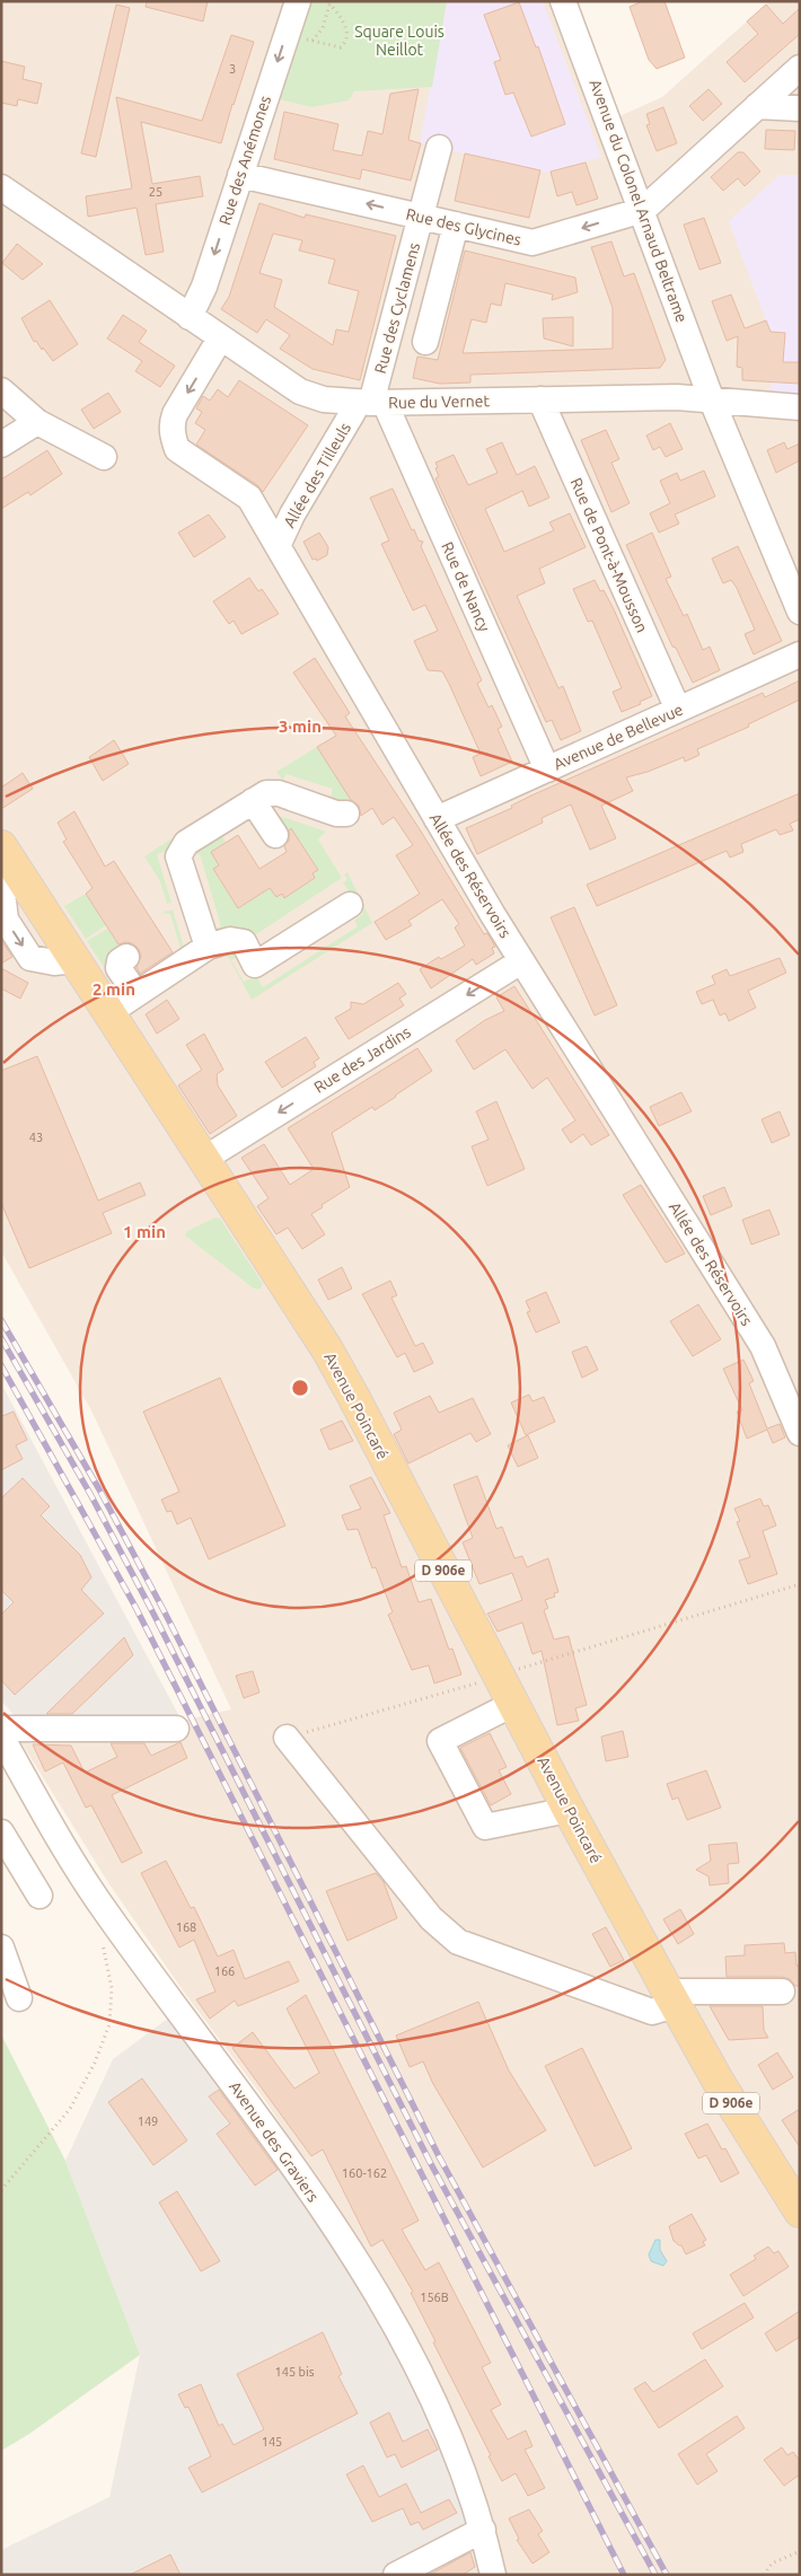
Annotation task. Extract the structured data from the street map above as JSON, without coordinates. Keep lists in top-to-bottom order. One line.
{"streets":{"main road":["Avenue Poincaré","D 906e"],"street":["Rue des Anémones","Avenue du Colonel Arnaud Beltrame","Rue des Glycines","Rue des Cyclamens","Rue du Vernet","Allée des Tilleuls","Rue de Pont-à-Mousson","Rue de Nancy","Avenue de Bellevue","Allée des Réservoirs","Rue des Jardins","Avenue des Graviers"]},"crossings":[["Rue des Anémones","Rue des Glycines"],["Rue des Anémones","Rue du Vernet"],["Avenue du Colonel Arnaud Beltrame","Rue des Glycines"],["Avenue du Colonel Arnaud Beltrame","Rue du Vernet"],["Rue des Glycines","Rue des Cyclamens"],["Rue des Cyclamens","Rue du Vernet"],["Rue des Cyclamens","Allée des Tilleuls"],["Rue des Cyclamens","Rue de Nancy"],["Rue du Vernet","Allée des Tilleuls"],["Rue du Vernet","Rue de Pont-à-Mousson"],["Rue du Vernet","Rue de Nancy"],["Rue du Vernet","Allée des Réservoirs"],["Allée des Tilleuls","Rue de Nancy"],["Allée des Tilleuls","Allée des Réservoirs"],["Rue de Pont-à-Mousson","Avenue de Bellevue"],["Rue de Nancy","Avenue de Bellevue"],["Avenue de Bellevue","Allée des Réservoirs"],["Allée des Réservoirs","Rue des Jardins"],["Rue des Jardins","Avenue Poincaré"],["Avenue Poincaré","D 906e"]],"one_way":["Rue des Glycines"],"parks":["Square Louis Neillot"],"house_numbers":["3","25","43","168","166","149","160-162","156B","145 bis","145"],"rings":["3 min","2 min","1 min"]}
